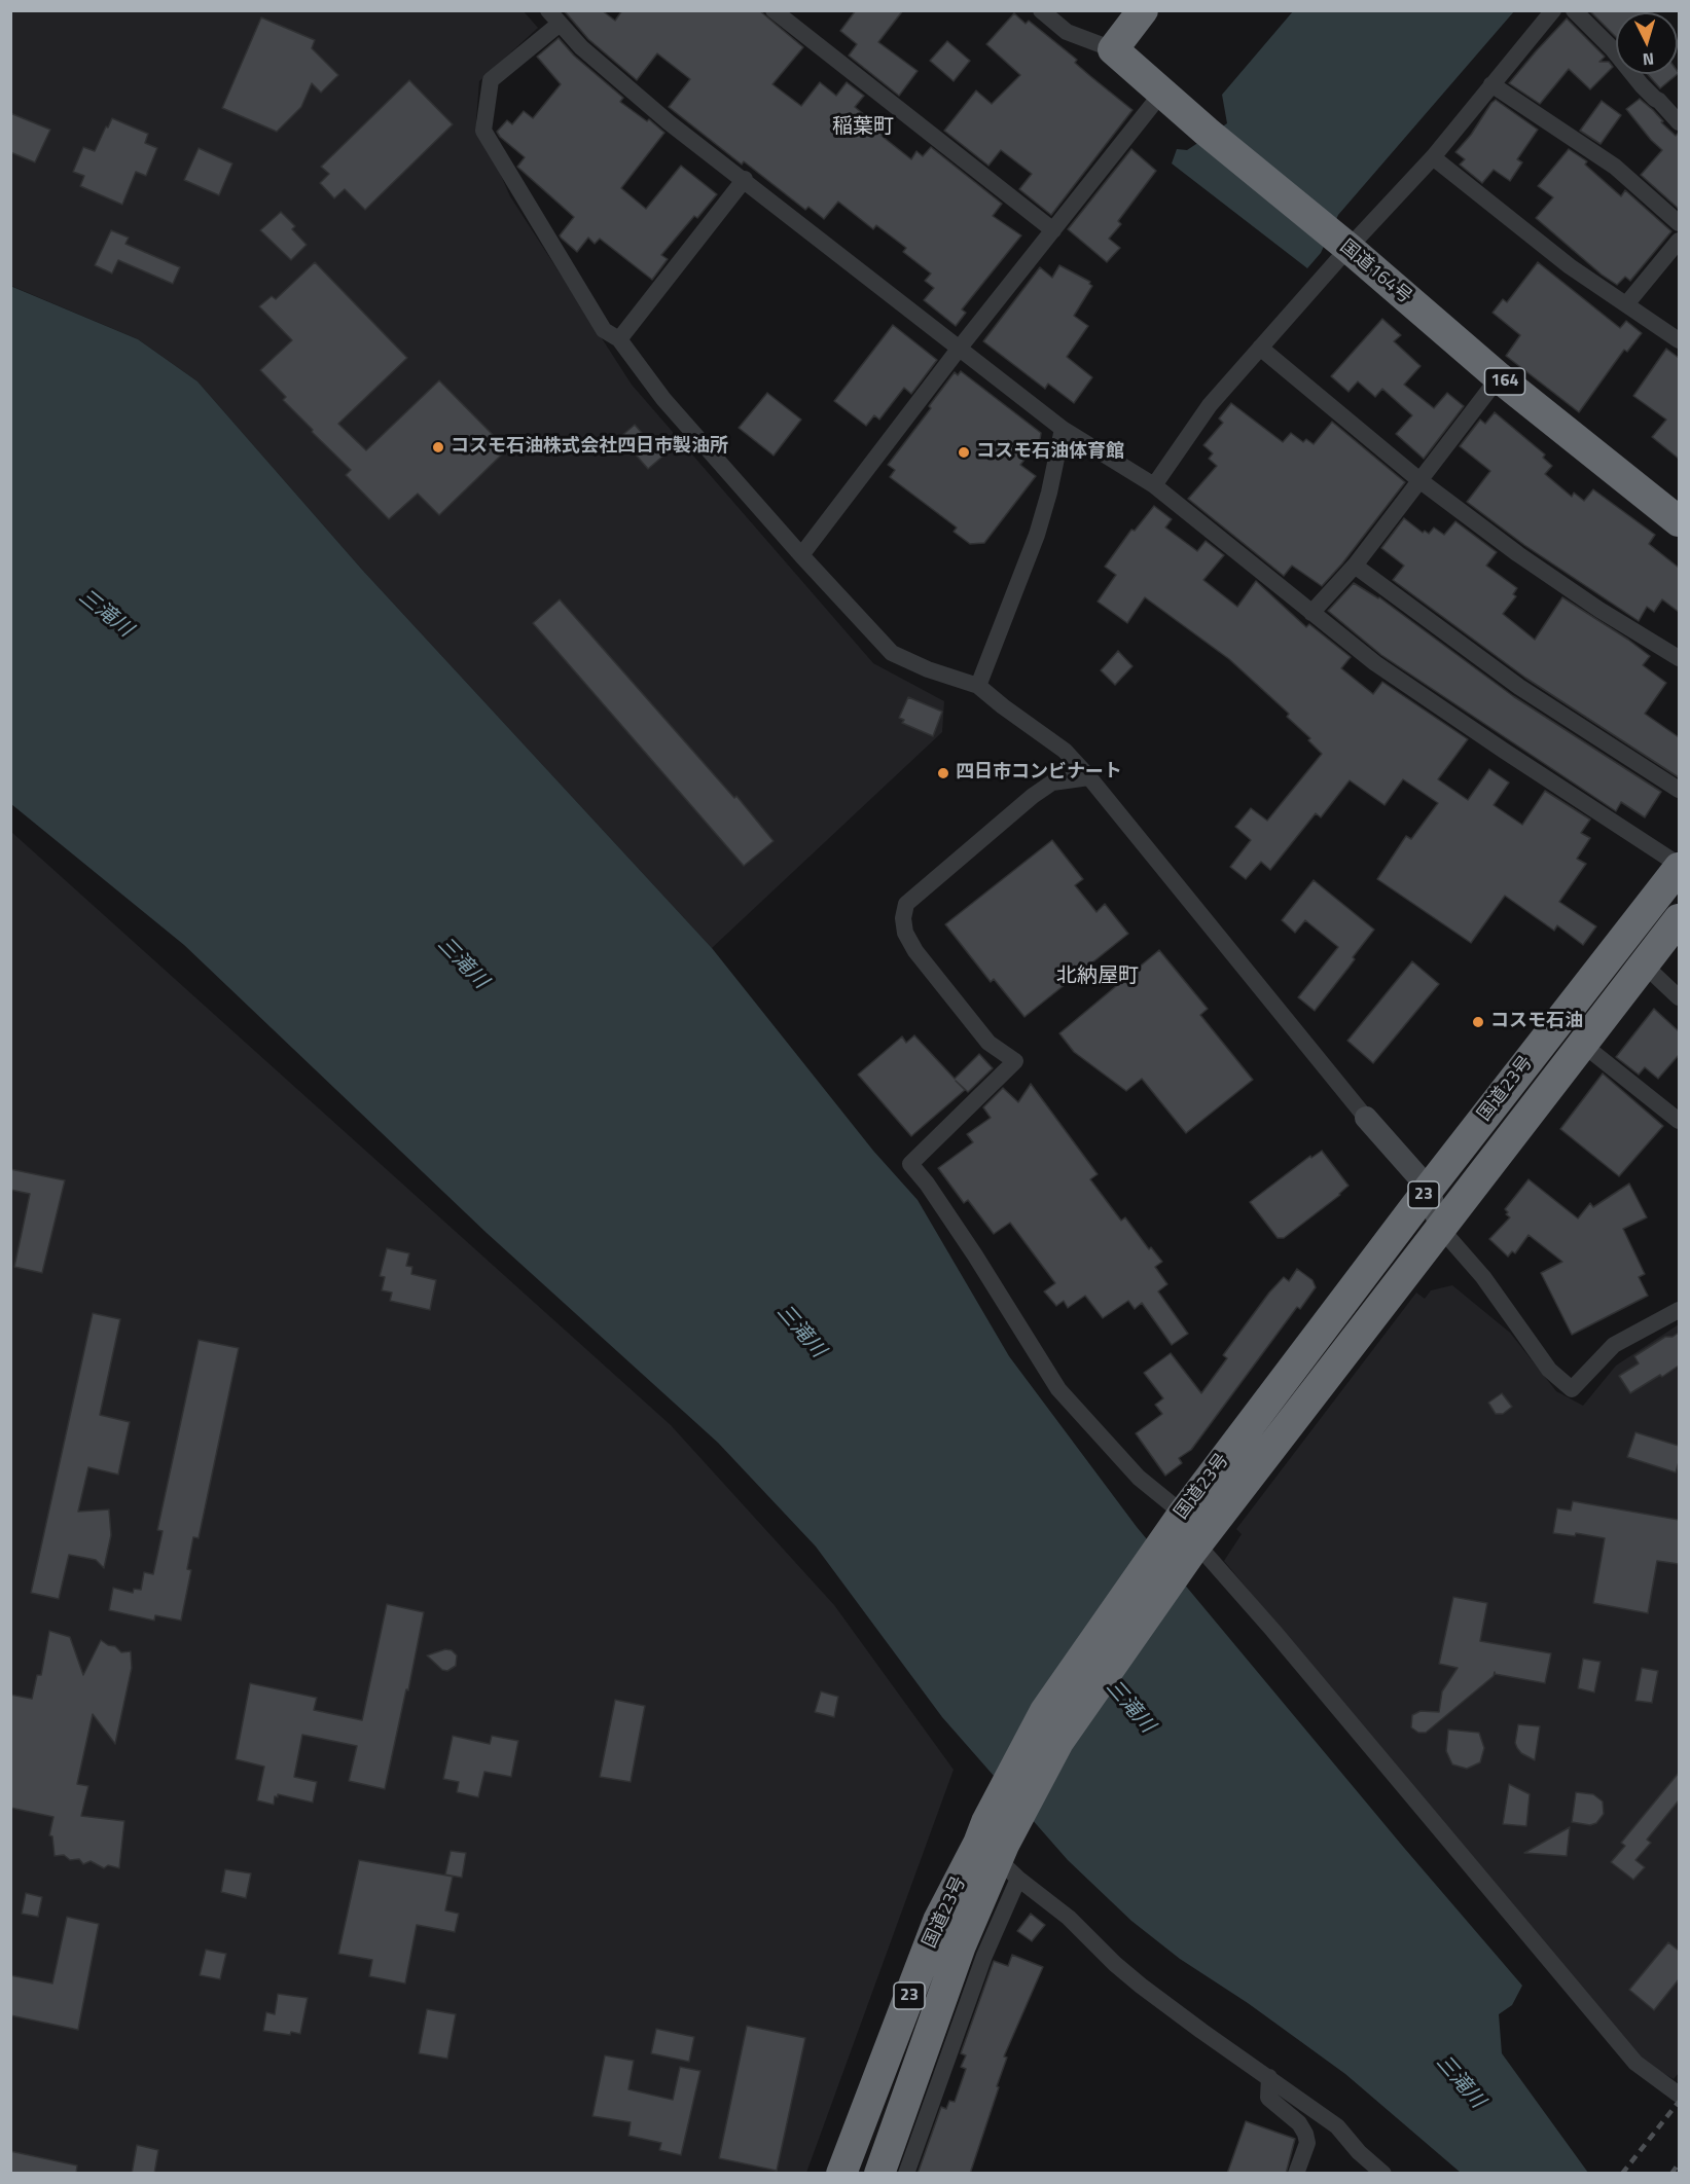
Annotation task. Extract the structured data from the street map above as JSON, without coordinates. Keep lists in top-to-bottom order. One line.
{"streets":{"highway":["国道164号","164","国道23号","23"]},"districts":["稲葉町","北納屋町"],"water":["三滝川"],"places":["コスモ石油株式会社四日市製油所","コスモ石油体育館","四日市コンビナート","コスモ石油"],"north":"bottom"}
